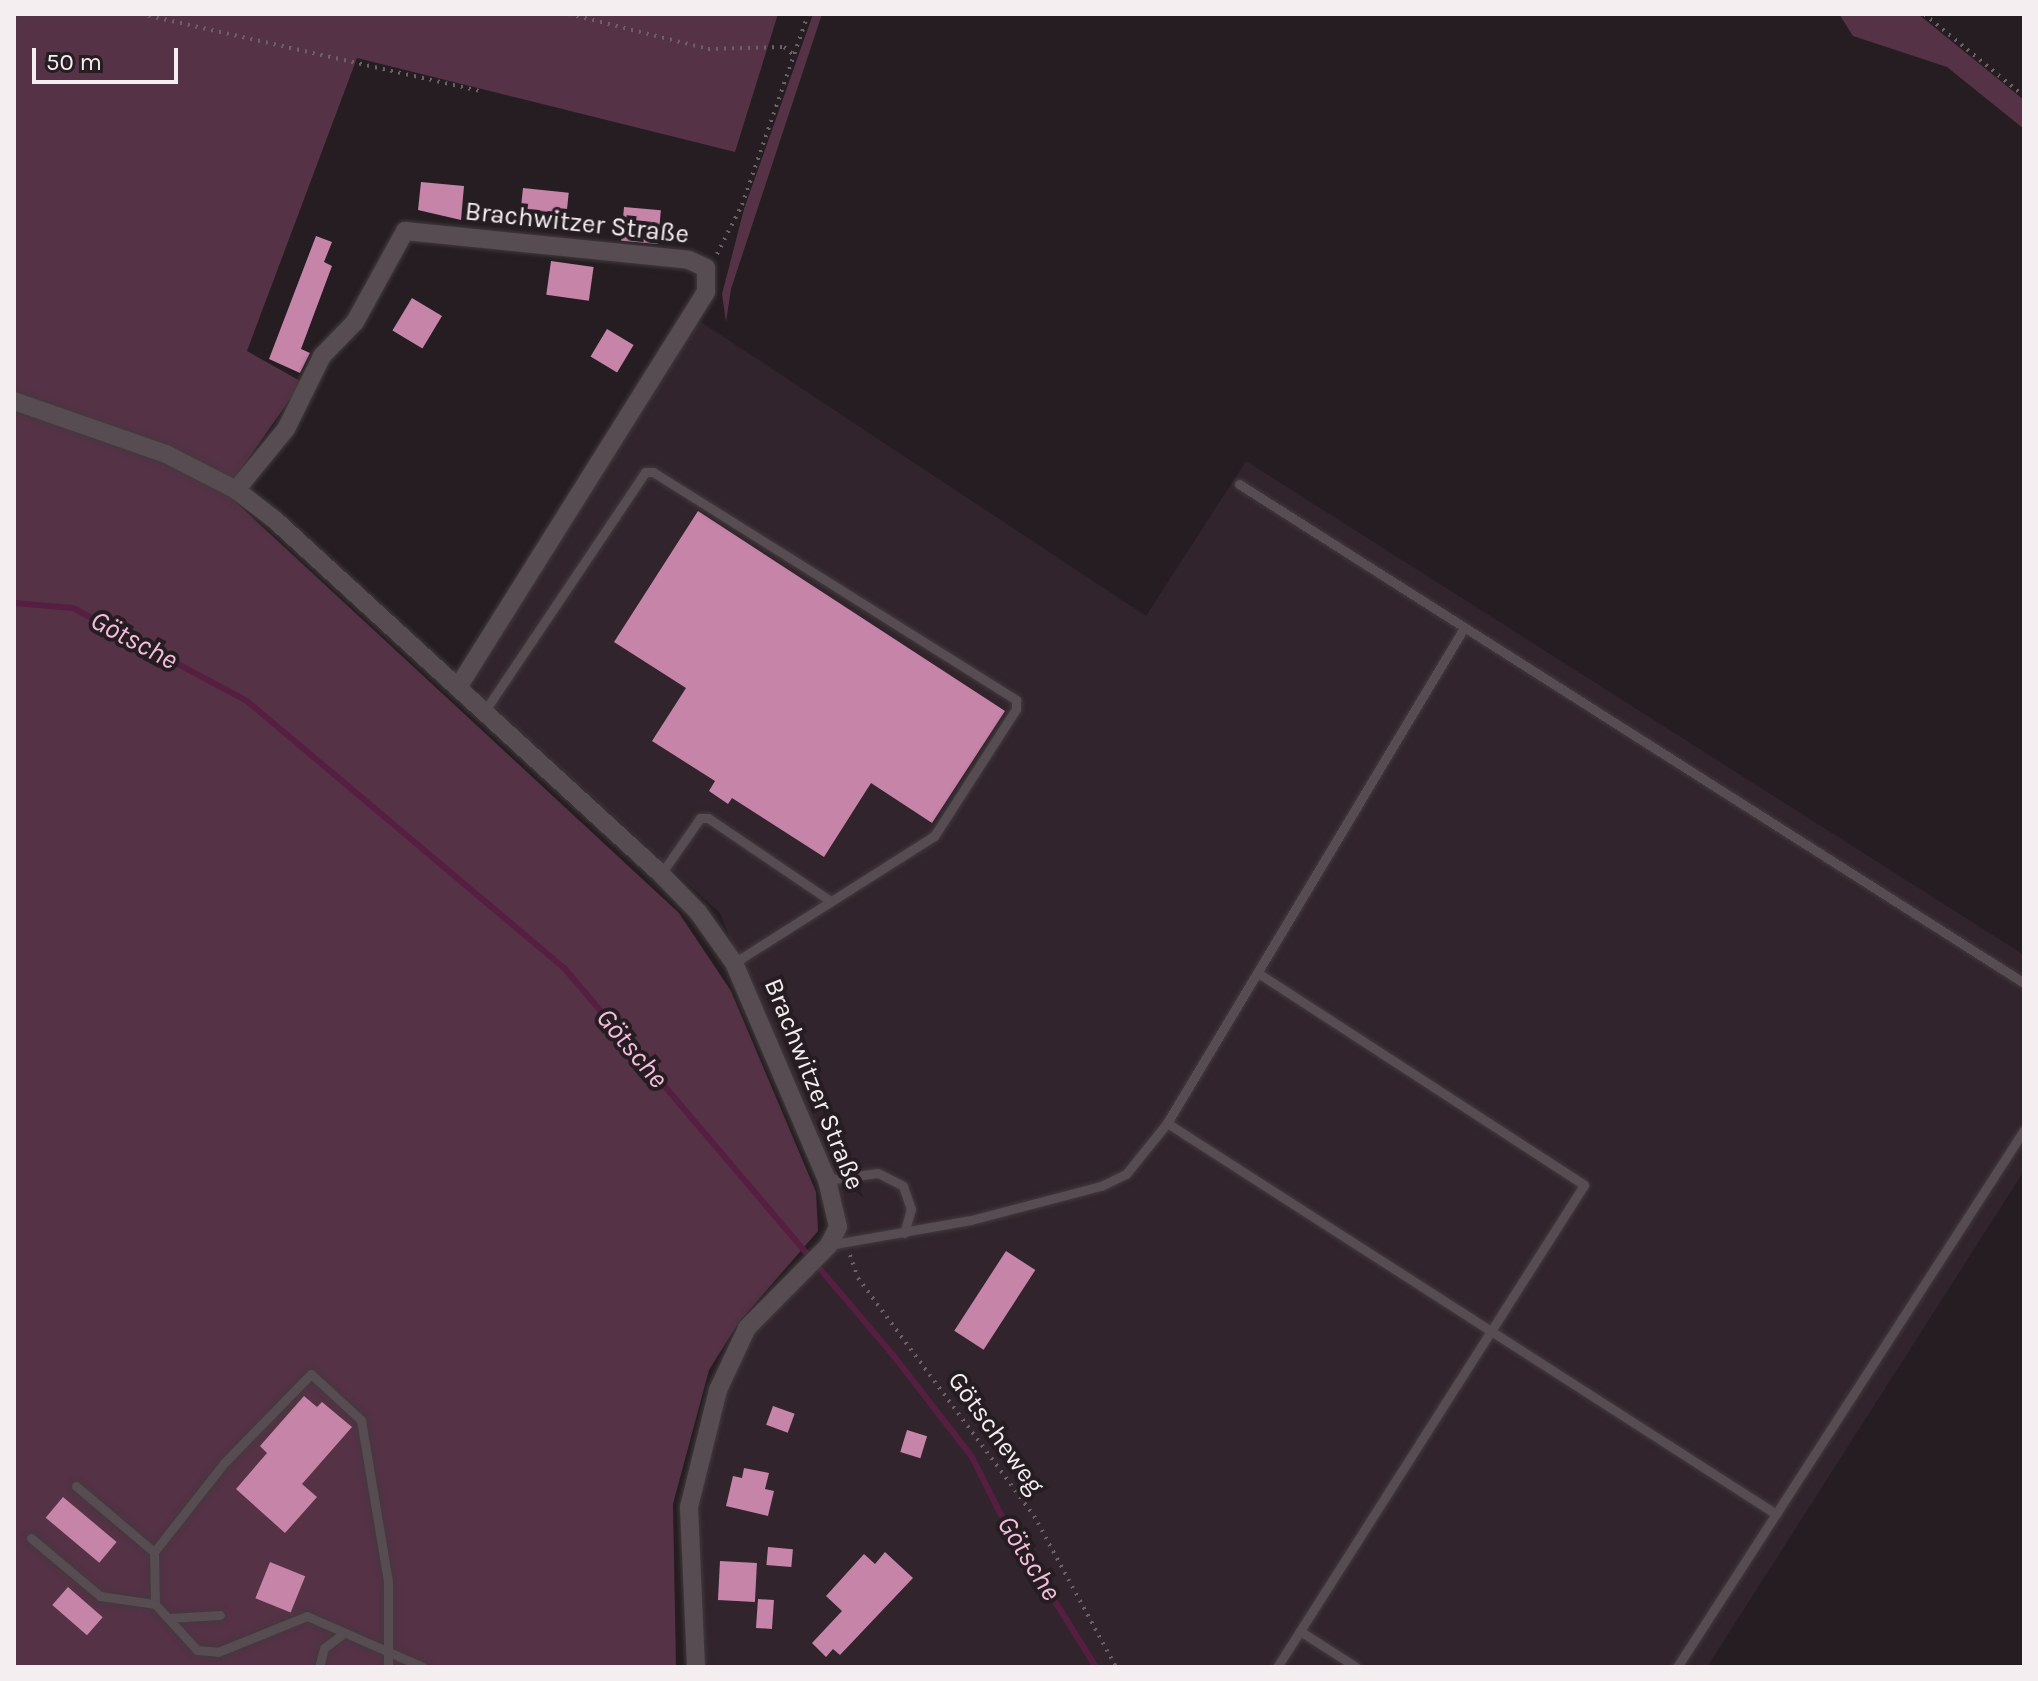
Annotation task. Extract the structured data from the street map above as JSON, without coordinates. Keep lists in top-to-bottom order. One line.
{"streets":{"street":["Brachwitzer Straße"],"path":["Götscheweg"]},"crossings":[["Brachwitzer Straße","Götscheweg"]],"water":["Götsche"],"scale_bar":"50 m"}
